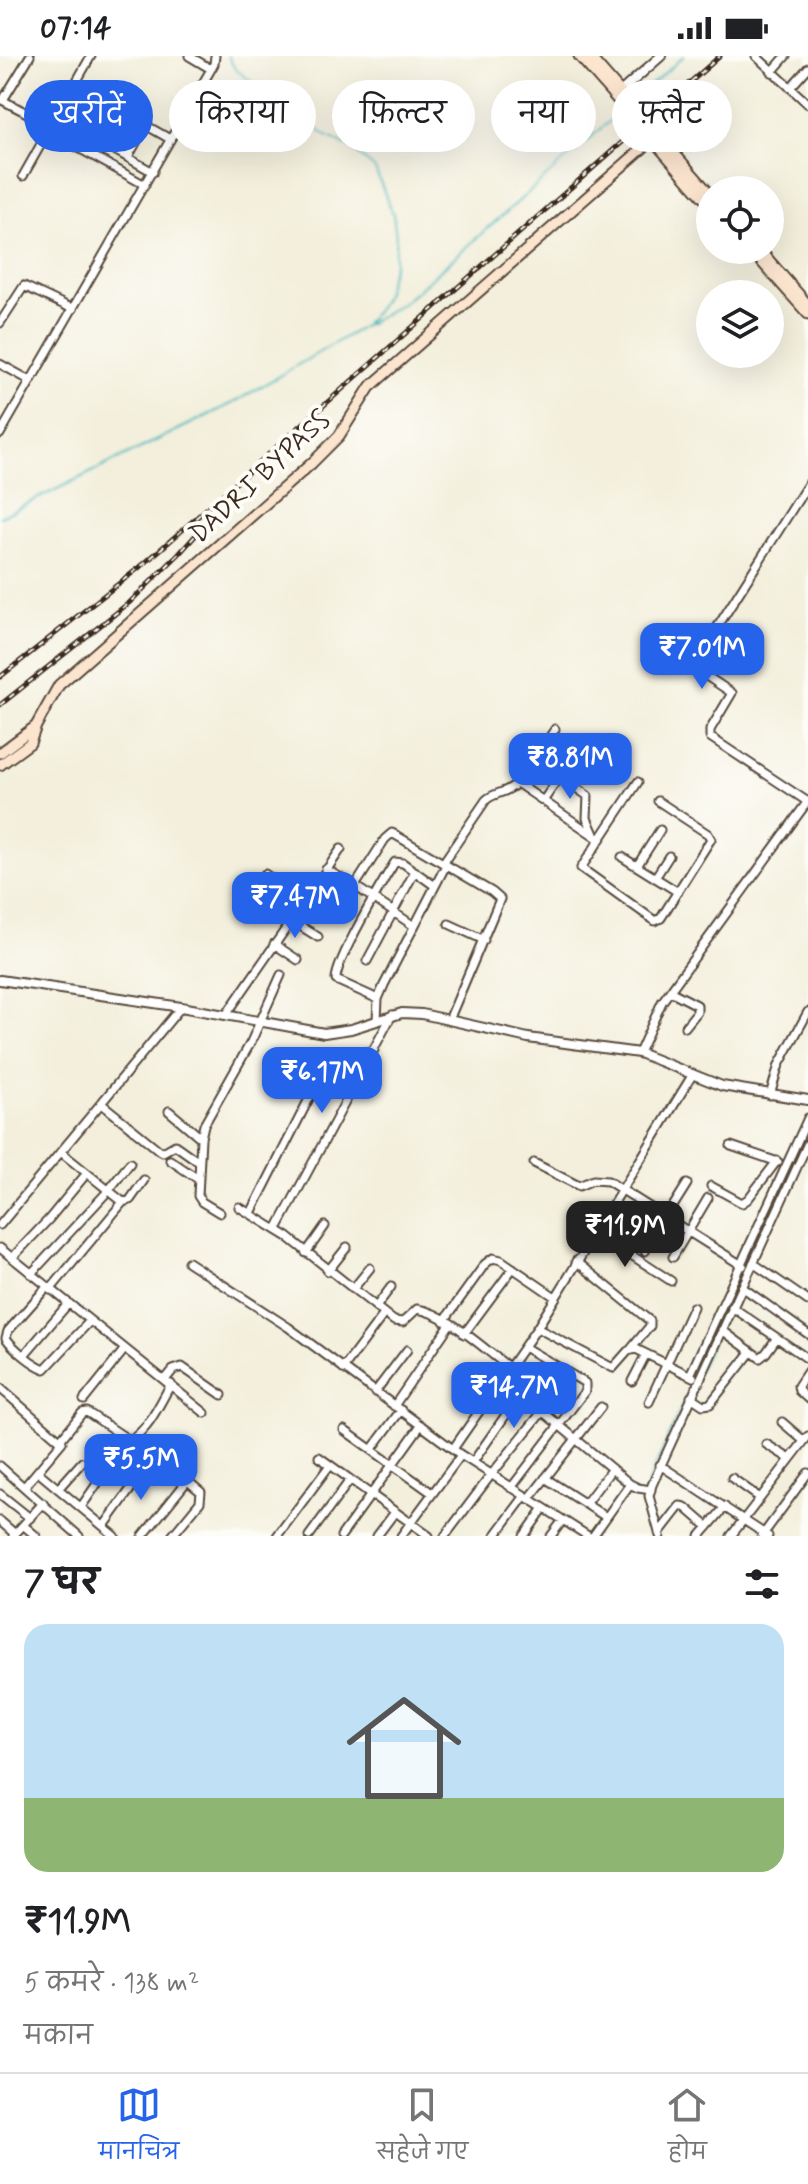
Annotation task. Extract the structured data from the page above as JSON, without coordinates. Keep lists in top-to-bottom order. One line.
{"streets":{"main road":["DADRI BYPASS"]},"page":{"status":"07:14","chip":["खरीदें","किराया","फ़िल्टर","नया","फ़्लैट"],"price":["₹7.01M","₹8.81M","₹7.47M","₹6.17M","₹11.9M","₹14.7M","₹5.5M"],"heading":"7 घर","list":[{"name":"₹11.9M","note":"5 कमरे · 138 m² · मकान"}],"tabs":["मानचित्र","सहेजे गए","होम"]}}
